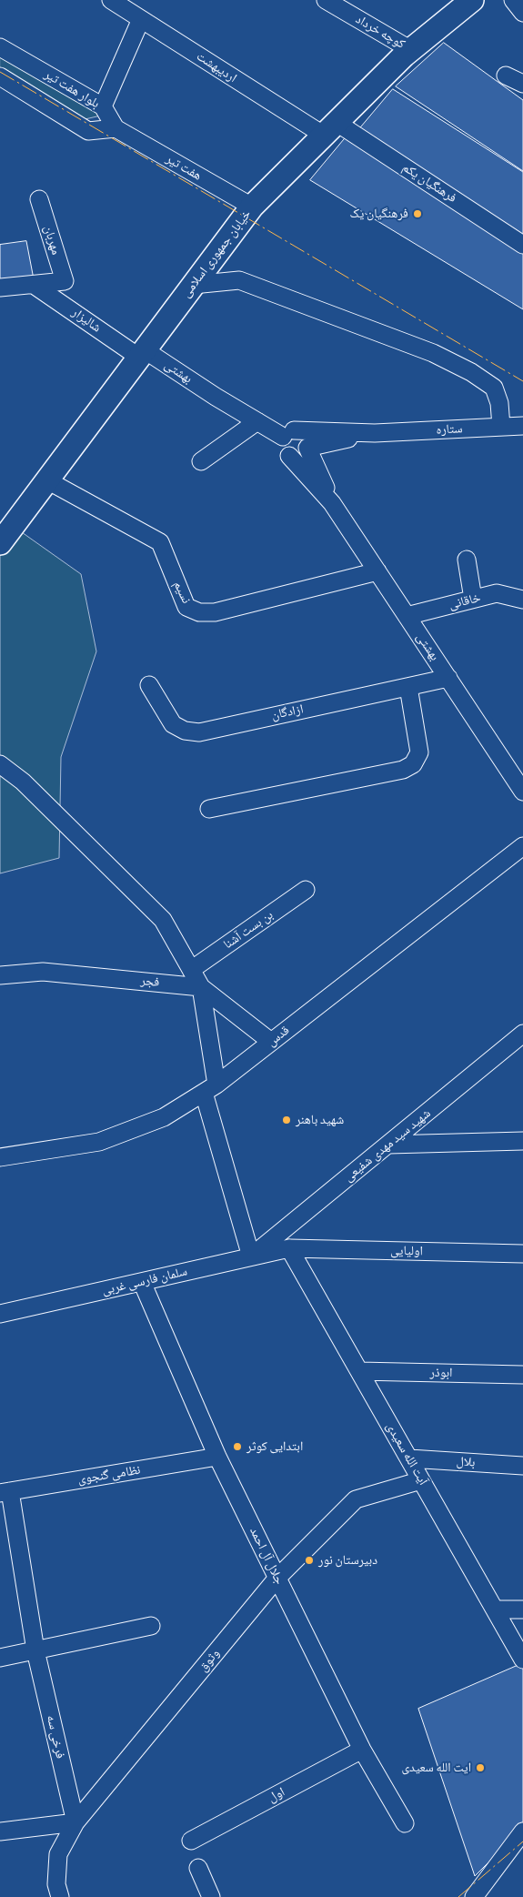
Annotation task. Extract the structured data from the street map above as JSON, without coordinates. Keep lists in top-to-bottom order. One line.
{"streets":{"main road":["خیابان جمهوری اسلامی"],"street":["کوچه خرداد","اردیبهشت","بلوار هفت تیر","هفت تیر","فرهنگیان یکم","مهربان","شالیزار","بهشتی","ستاره","نسیم","خاقانی","ازادگان","بن بست آشنا","فجر","قدس","شهید سید مهدی شفیعی","اولیایی","سلمان فارسی غربی","ابوذر","آیت الله سعیدی","بلال","نظامی گنجوی","جلال آل احمد","وثوق","فرخی سه","اول"]},"crossings":[["کوچه خرداد","خیابان جمهوری اسلامی"],["اردیبهشت","فرهنگیان یکم"],["اردیبهشت","خیابان جمهوری اسلامی"],["بلوار هفت تیر","هفت تیر"],["هفت تیر","خیابان جمهوری اسلامی"],["فرهنگیان یکم","خیابان جمهوری اسلامی"],["مهربان","شالیزار"],["خیابان جمهوری اسلامی","شالیزار"],["خیابان جمهوری اسلامی","بهشتی"],["خیابان جمهوری اسلامی","نسیم"],["شالیزار","بهشتی"],["بهشتی","نسیم"],["بهشتی","خاقانی"],["بهشتی","ازادگان"],["شهید سید مهدی شفیعی","سلمان فارسی غربی"],["اولیایی","سلمان فارسی غربی"],["اولیایی","آیت الله سعیدی"],["سلمان فارسی غربی","آیت الله سعیدی"],["سلمان فارسی غربی","جلال آل احمد"],["ابوذر","آیت الله سعیدی"],["آیت الله سعیدی","بلال"],["آیت الله سعیدی","وثوق"],["نظامی گنجوی","جلال آل احمد"],["نظامی گنجوی","فرخی سه"],["جلال آل احمد","وثوق"],["جلال آل احمد","اول"],["وثوق","فرخی سه"]],"places":["فرهنگیان یک","شهید باهنر","ابتدایی کوثر","دبیرستان نور","ایت الله سعیدی"]}
